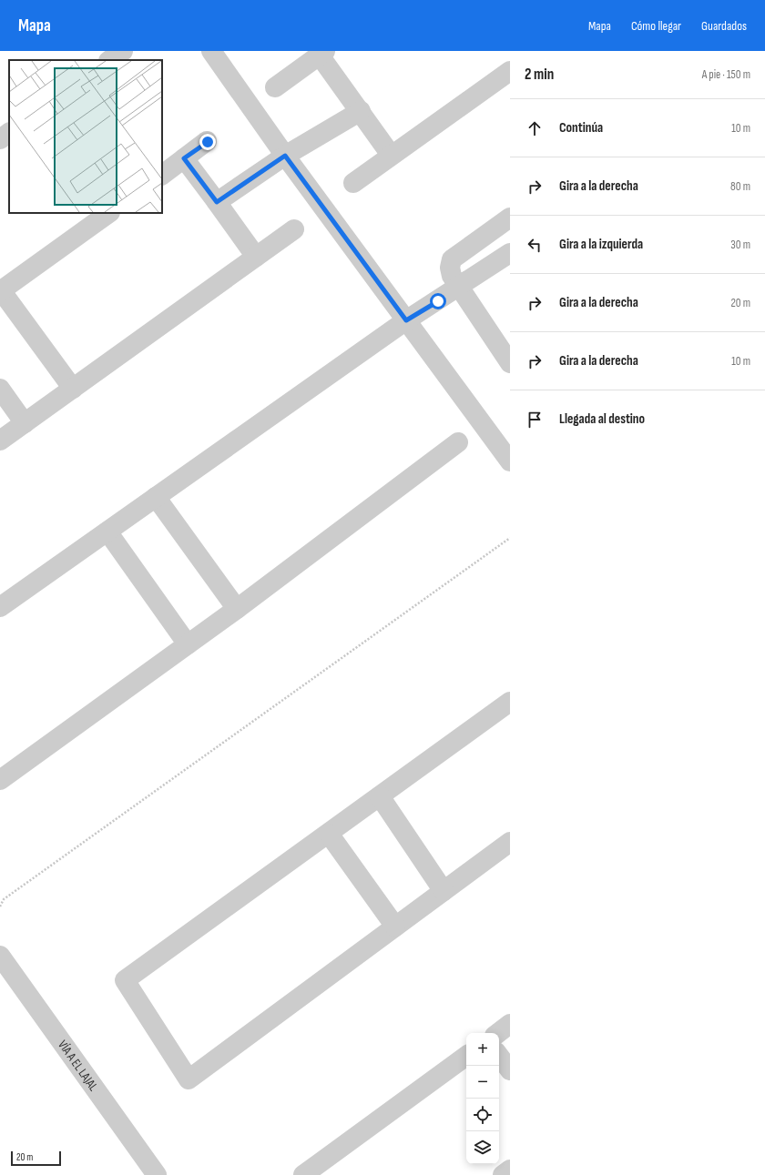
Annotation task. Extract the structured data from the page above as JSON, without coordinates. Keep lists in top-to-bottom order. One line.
{"streets":{"street":["VÍA A EL LAJAL"]},"scale_bar":"20 m","page":{"header":"Mapa","nav":["Mapa","Cómo llegar","Guardados"],"heading":["2 min","A pie · 150 m"],"list":[["Continúa","10 m"],["Gira a la derecha","80 m"],["Gira a la izquierda","30 m"],["Gira a la derecha","20 m"],["Gira a la derecha","10 m"],"Llegada al destino"],"map_buttons":["+","−"],"scale":"20 m"}}
